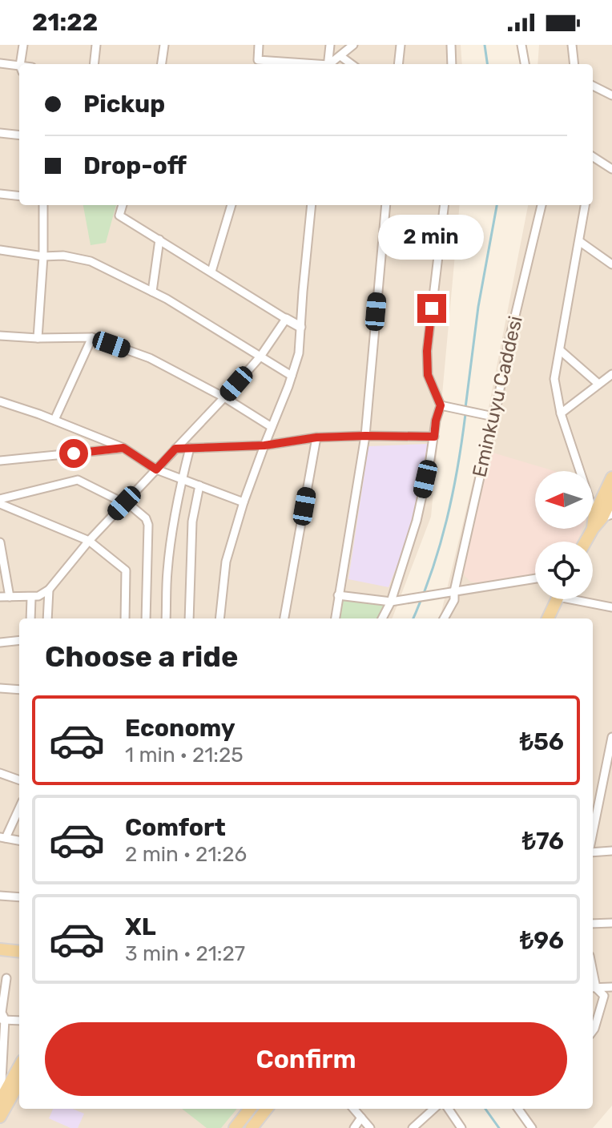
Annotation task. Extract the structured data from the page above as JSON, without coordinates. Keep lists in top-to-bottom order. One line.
{"streets":{"street":["Eminkuyu Caddesi"]},"north":"left","page":{"status":"21:22","banner":["Pickup","Drop-off"],"bubble":"2 min","heading":"Choose a ride","list":[{"name":"Economy","note":"1 min · 21:25","value":"₺56"},{"name":"Comfort","note":"2 min · 21:26","value":"₺76"},{"name":"XL","note":"3 min · 21:27","value":"₺96"}],"buttons":"Confirm"}}
